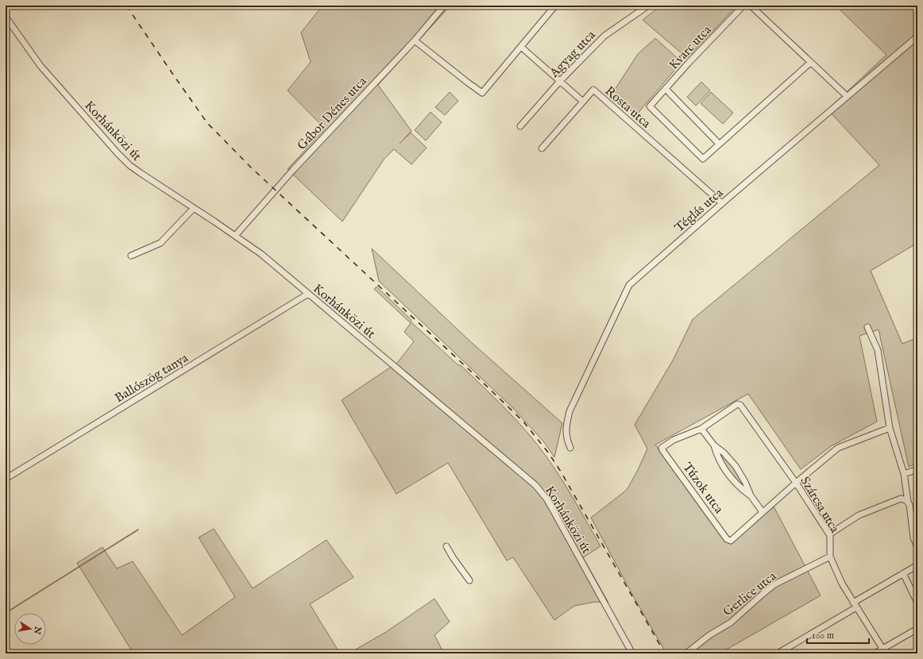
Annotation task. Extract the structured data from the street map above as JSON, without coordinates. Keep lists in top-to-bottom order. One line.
{"streets":{"street":["Kvarc utca","Agyag utca","Rosta utca","Gábor Dénes utca","Korhánközi út","Téglás utca","Ballószög tanya","Túzok utca","Szárcsa utca","Gerlice utca"]},"crossings":[["Rosta utca","Téglás utca"],["Gábor Dénes utca","Korhánközi út"],["Korhánközi út","Ballószög tanya"],["Túzok utca","Szárcsa utca"],["Szárcsa utca","Gerlice utca"]],"scale_bar":"100 m","north":"right"}
